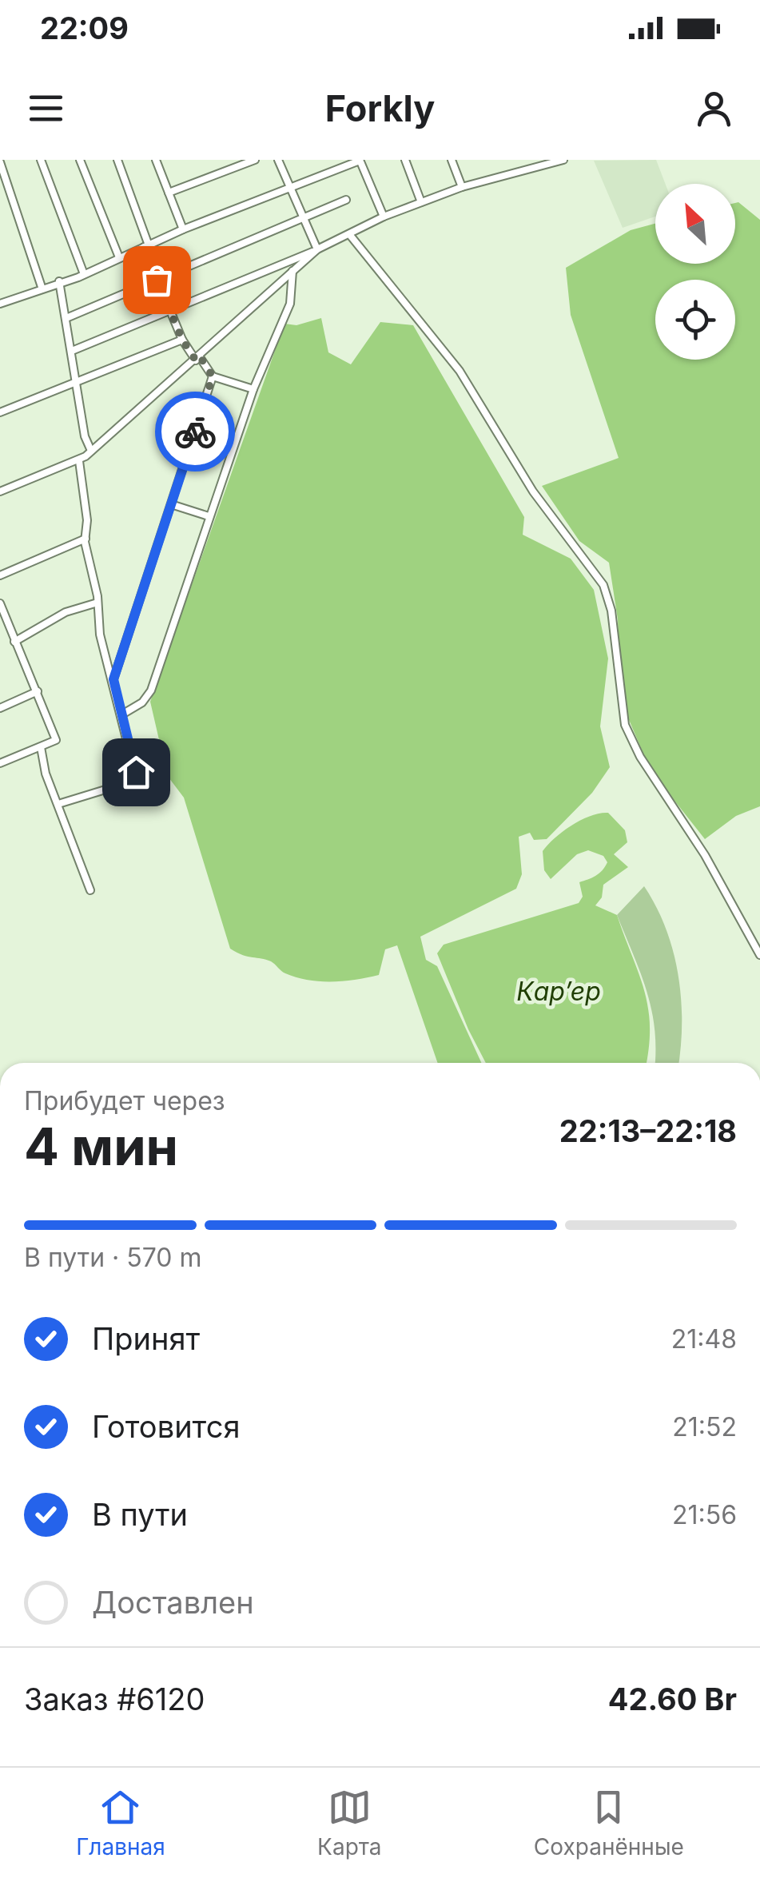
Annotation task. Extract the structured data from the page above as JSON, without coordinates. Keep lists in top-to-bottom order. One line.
{"water":["Карʼер"],"north":"top left","page":{"status":"22:09","header":"Forkly","heading":["4 мин","Прибудет через","22:13–22:18"],"panel":["Заказ #6120","42.60 Br"],"bar":"В пути · 570 m","list":[["Принят","21:48"],["Готовится","21:52"],["В пути","21:56"],"Доставлен"],"tabs":["Главная","Карта","Сохранённые"]}}
